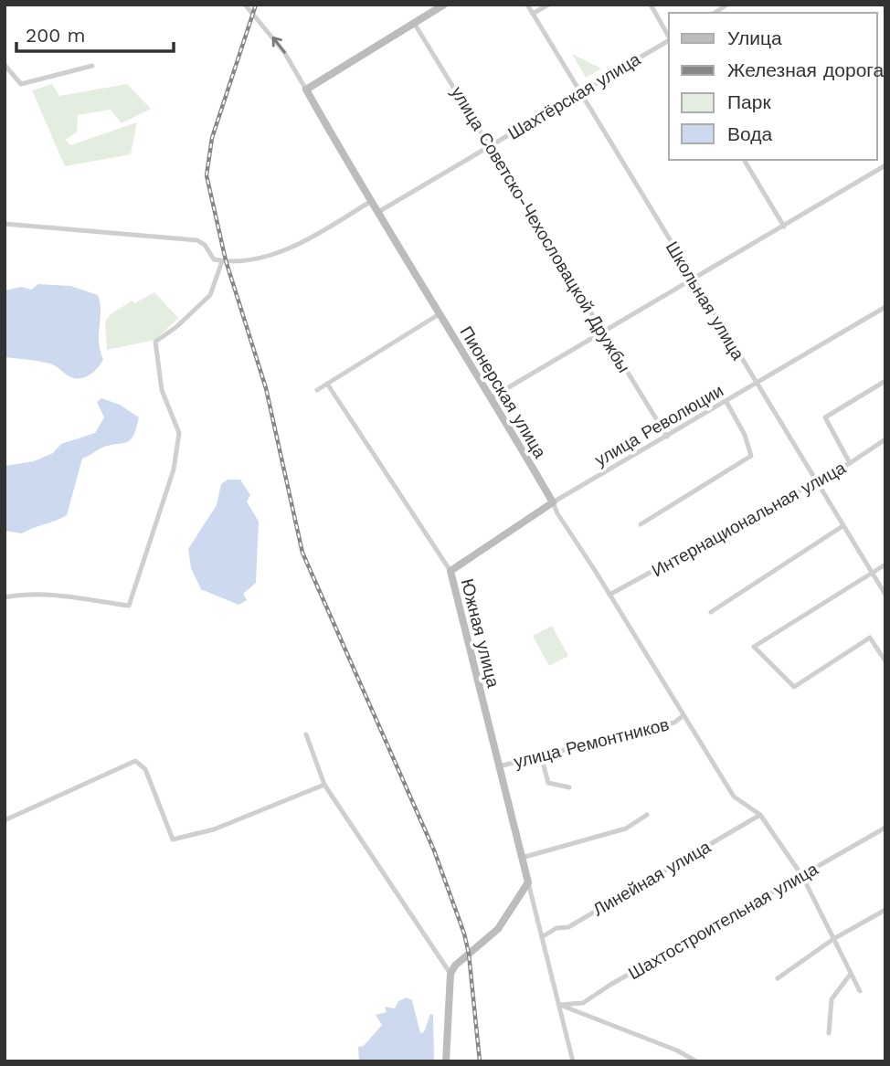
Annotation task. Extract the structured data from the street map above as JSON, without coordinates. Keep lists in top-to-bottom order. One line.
{"streets":{"street":["Шахтёрская улица","улица Советско-Чехословацкой Дружбы","Школьная улица","Пионерская улица","улица Революции","Интернациональная улица","Южная улица","улица Ремонтников","Линейная улица","Шахтостроительная улица"]},"crossings":[["Шахтёрская улица","улица Советско-Чехословацкой Дружбы"],["Шахтёрская улица","Школьная улица"],["Шахтёрская улица","Пионерская улица"],["улица Советско-Чехословацкой Дружбы","улица Революции"],["Школьная улица","улица Революции"],["Школьная улица","Интернациональная улица"],["Пионерская улица","улица Революции"],["Пионерская улица","Интернациональная улица"],["Пионерская улица","улица Ремонтников"],["Пионерская улица","Линейная улица"],["улица Революции","Южная улица"],["Южная улица","улица Ремонтников"]],"legend":["Улица","Железная дорога","Парк","Вода"],"scale_bar":"200 m"}
